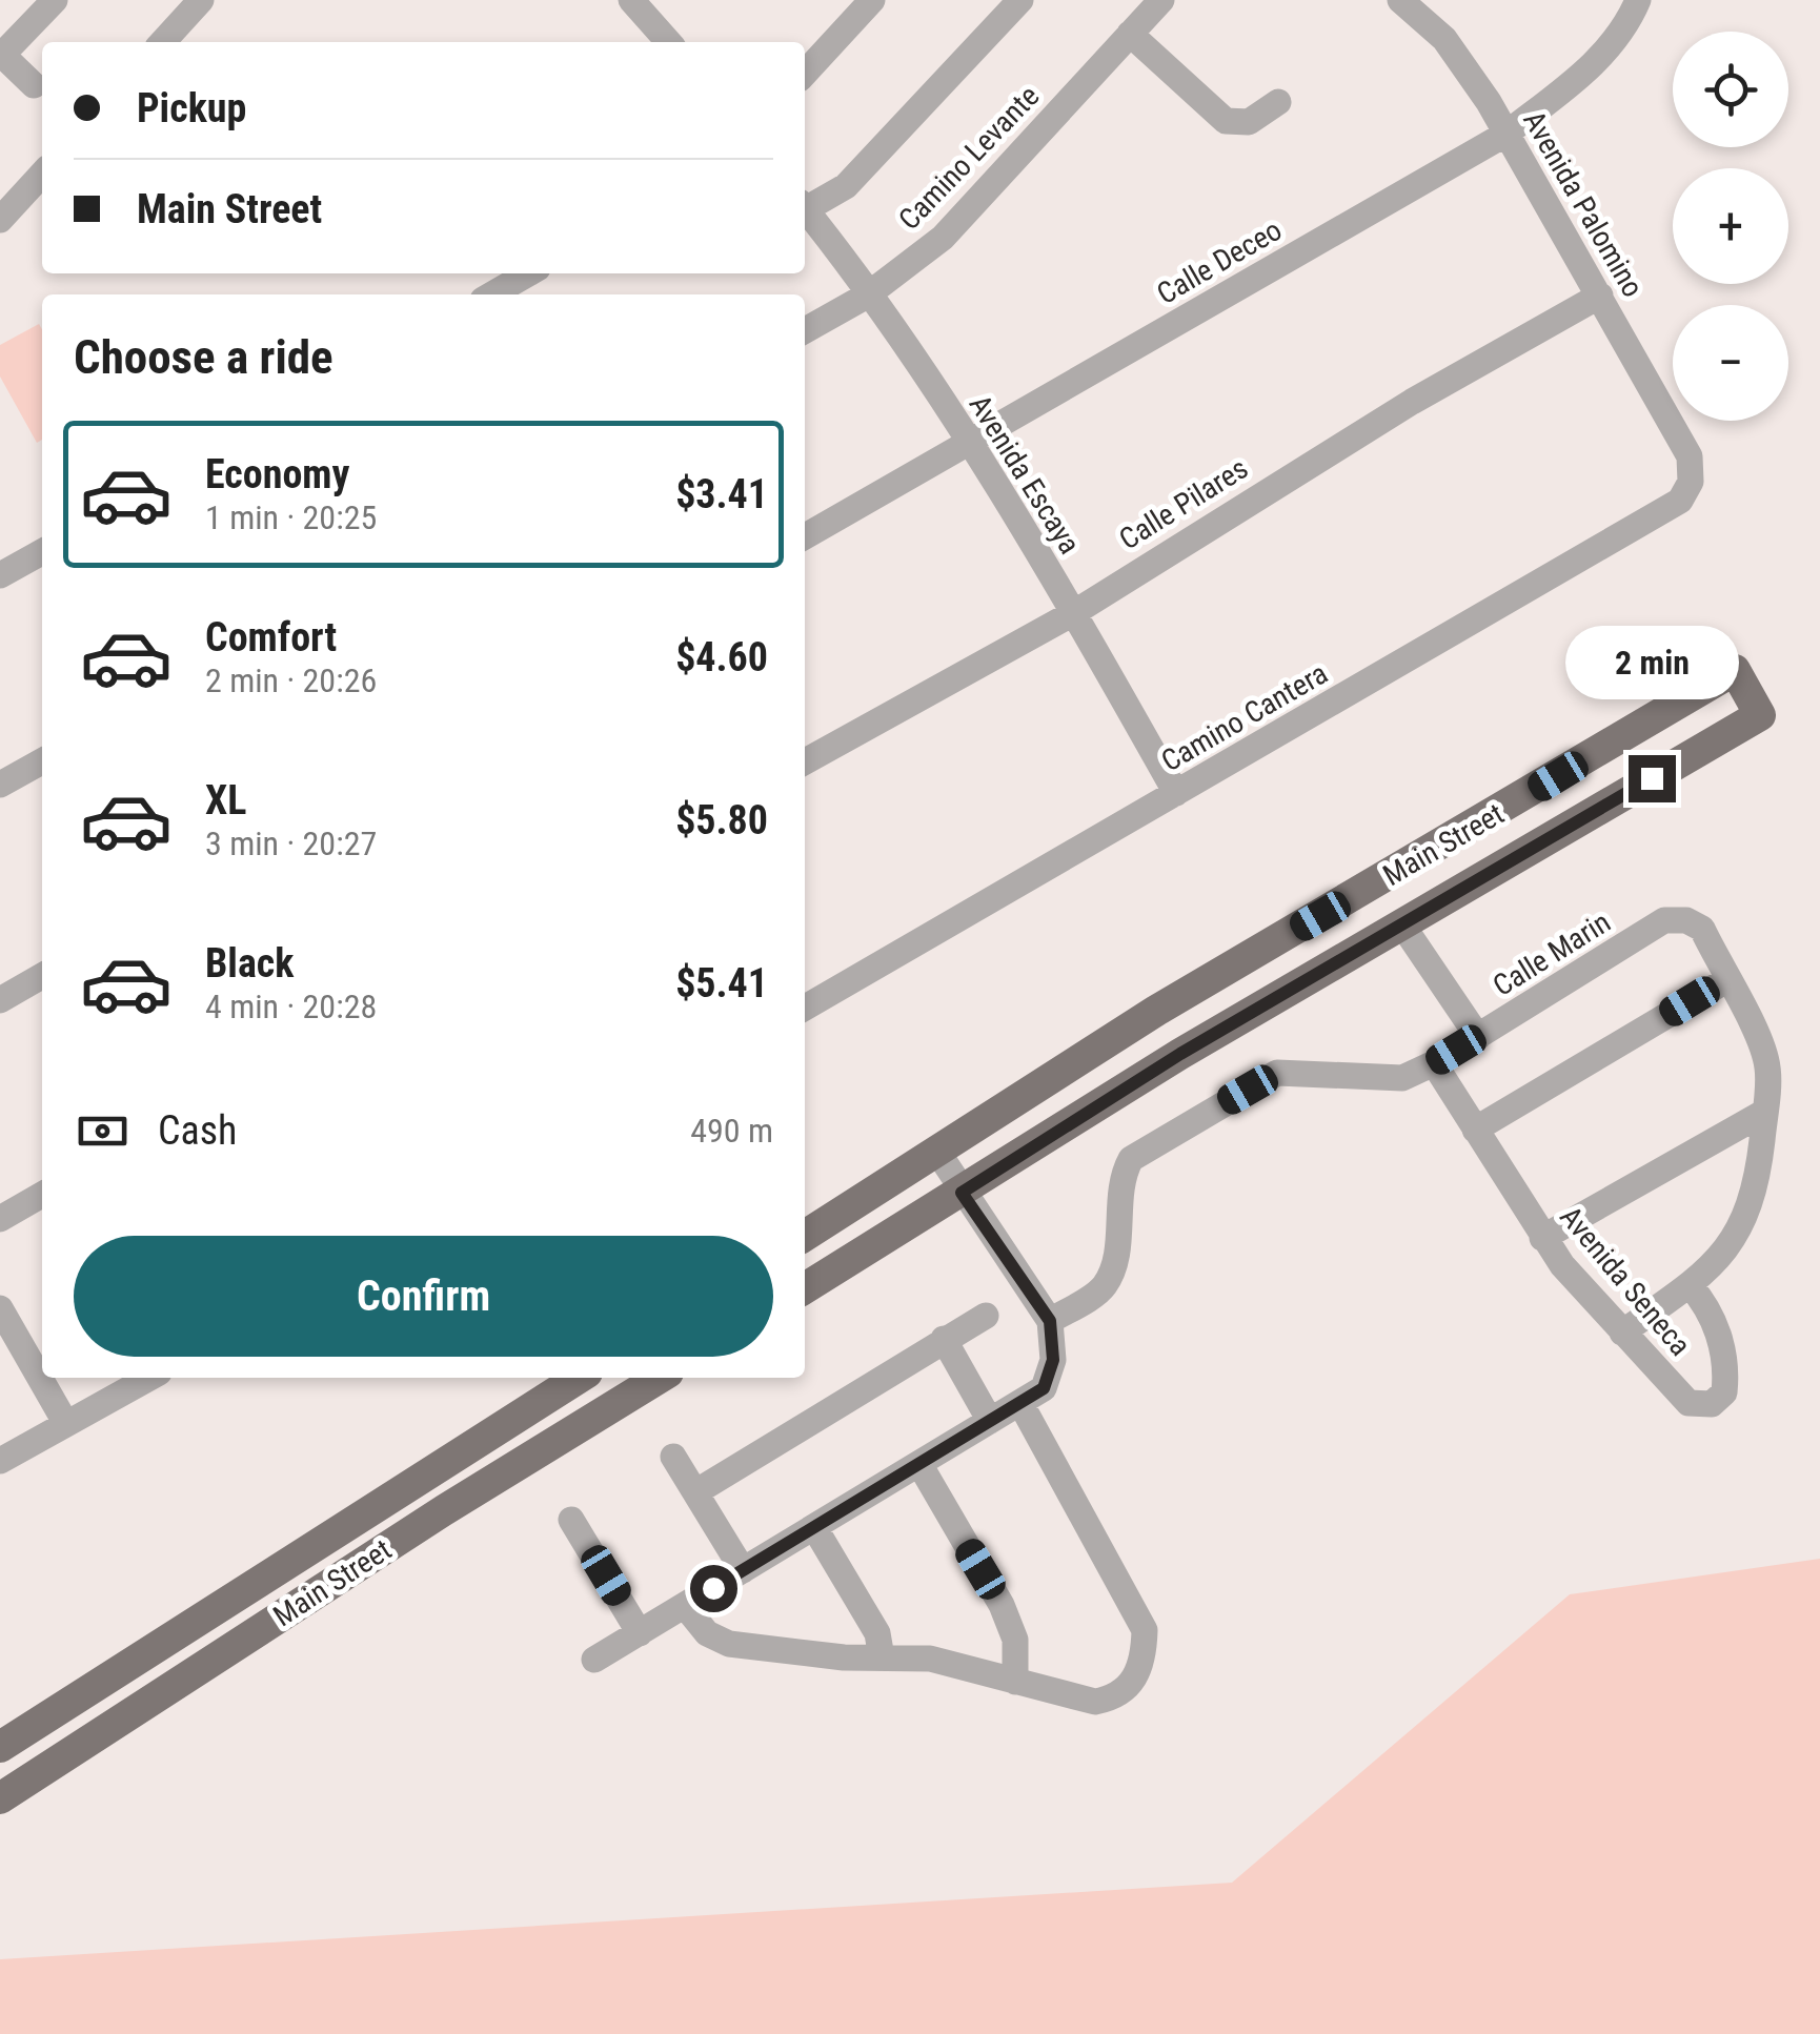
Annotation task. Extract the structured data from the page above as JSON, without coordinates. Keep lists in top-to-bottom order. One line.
{"streets":{"main road":["Main Street"],"street":["Camino Levante","Avenida Palomino","Calle Deceo","Avenida Escaya","Calle Pilares","Camino Cantera","Calle Marin","Avenida Seneca"]},"crossings":[["Camino Levante","Avenida Escaya"],["Avenida Palomino","Calle Deceo"],["Avenida Palomino","Calle Pilares"],["Avenida Palomino","Camino Cantera"],["Calle Deceo","Avenida Escaya"],["Avenida Escaya","Calle Pilares"],["Avenida Escaya","Camino Cantera"],["Calle Marin","Avenida Seneca"]],"page":{"map_buttons":["+","−"],"banner":["Pickup","Main Street"],"heading":"Choose a ride","list":[{"name":"Economy","note":"1 min · 20:25","value":"$3.41"},{"name":"Comfort","note":"2 min · 20:26","value":"$4.60"},{"name":"XL","note":"3 min · 20:27","value":"$5.80"},{"name":"Black","note":"4 min · 20:28","value":"$5.41"}],"bubble":"2 min","pay":["Cash","490 m"],"buttons":"Confirm"}}
